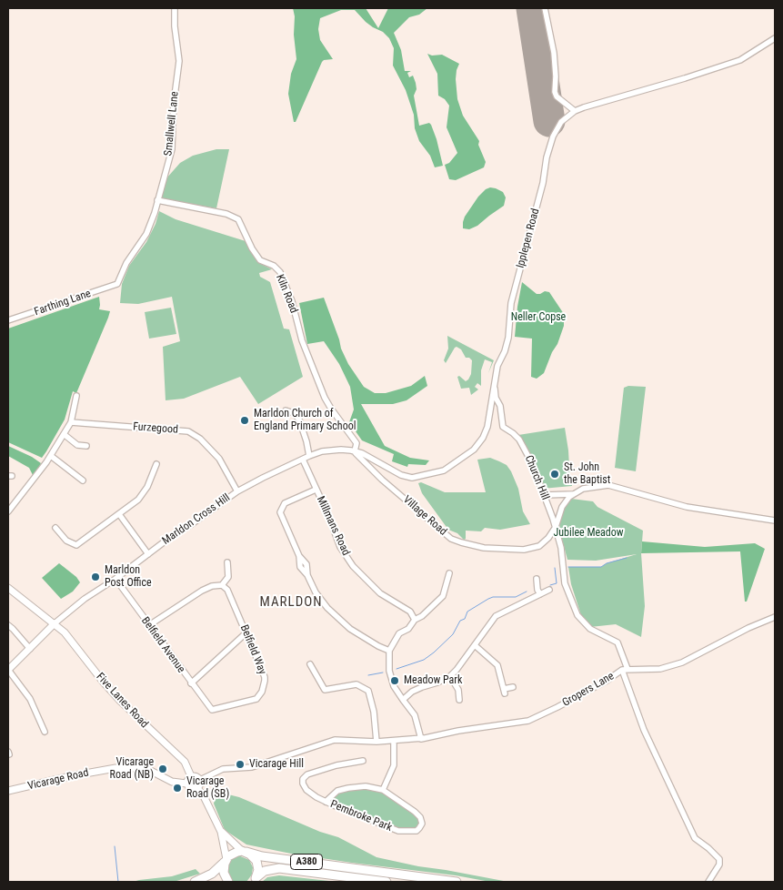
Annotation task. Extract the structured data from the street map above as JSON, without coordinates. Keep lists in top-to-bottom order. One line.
{"streets":{"highway":["A380"],"street":["Smallwell Lane","Ipplepen Road","Kiln Road","Farthing Lane","Furzegood","Church Hill","Village Road","Marldon Cross Hill","Millmans Road","Belfield Avenue","Belfield Way","Gropers Lane","Five Lanes Road","Vicarage Road","Pembroke Park"]},"crossings":[["Smallwell Lane","Kiln Road"],["Smallwell Lane","Farthing Lane"],["Ipplepen Road","Kiln Road"],["Ipplepen Road","Church Hill"],["Ipplepen Road","Village Road"],["Ipplepen Road","Marldon Cross Hill"],["Kiln Road","Village Road"],["Kiln Road","Marldon Cross Hill"],["Furzegood","Marldon Cross Hill"],["Church Hill","Village Road"],["Church Hill","Gropers Lane"],["Village Road","Marldon Cross Hill"],["Marldon Cross Hill","Millmans Road"],["Marldon Cross Hill","Belfield Avenue"],["Marldon Cross Hill","Five Lanes Road"],["Belfield Avenue","Belfield Way"],["Five Lanes Road","Vicarage Road"]],"districts":["MARLDON"],"parks":["Neller Copse","Jubilee Meadow"],"places":["Marldon Church of England Primary School","St. John the Baptist","Marldon Post Office","Meadow Park","Vicarage Hill","Vicarage Road (NB)","Vicarage Road (SB)"]}
